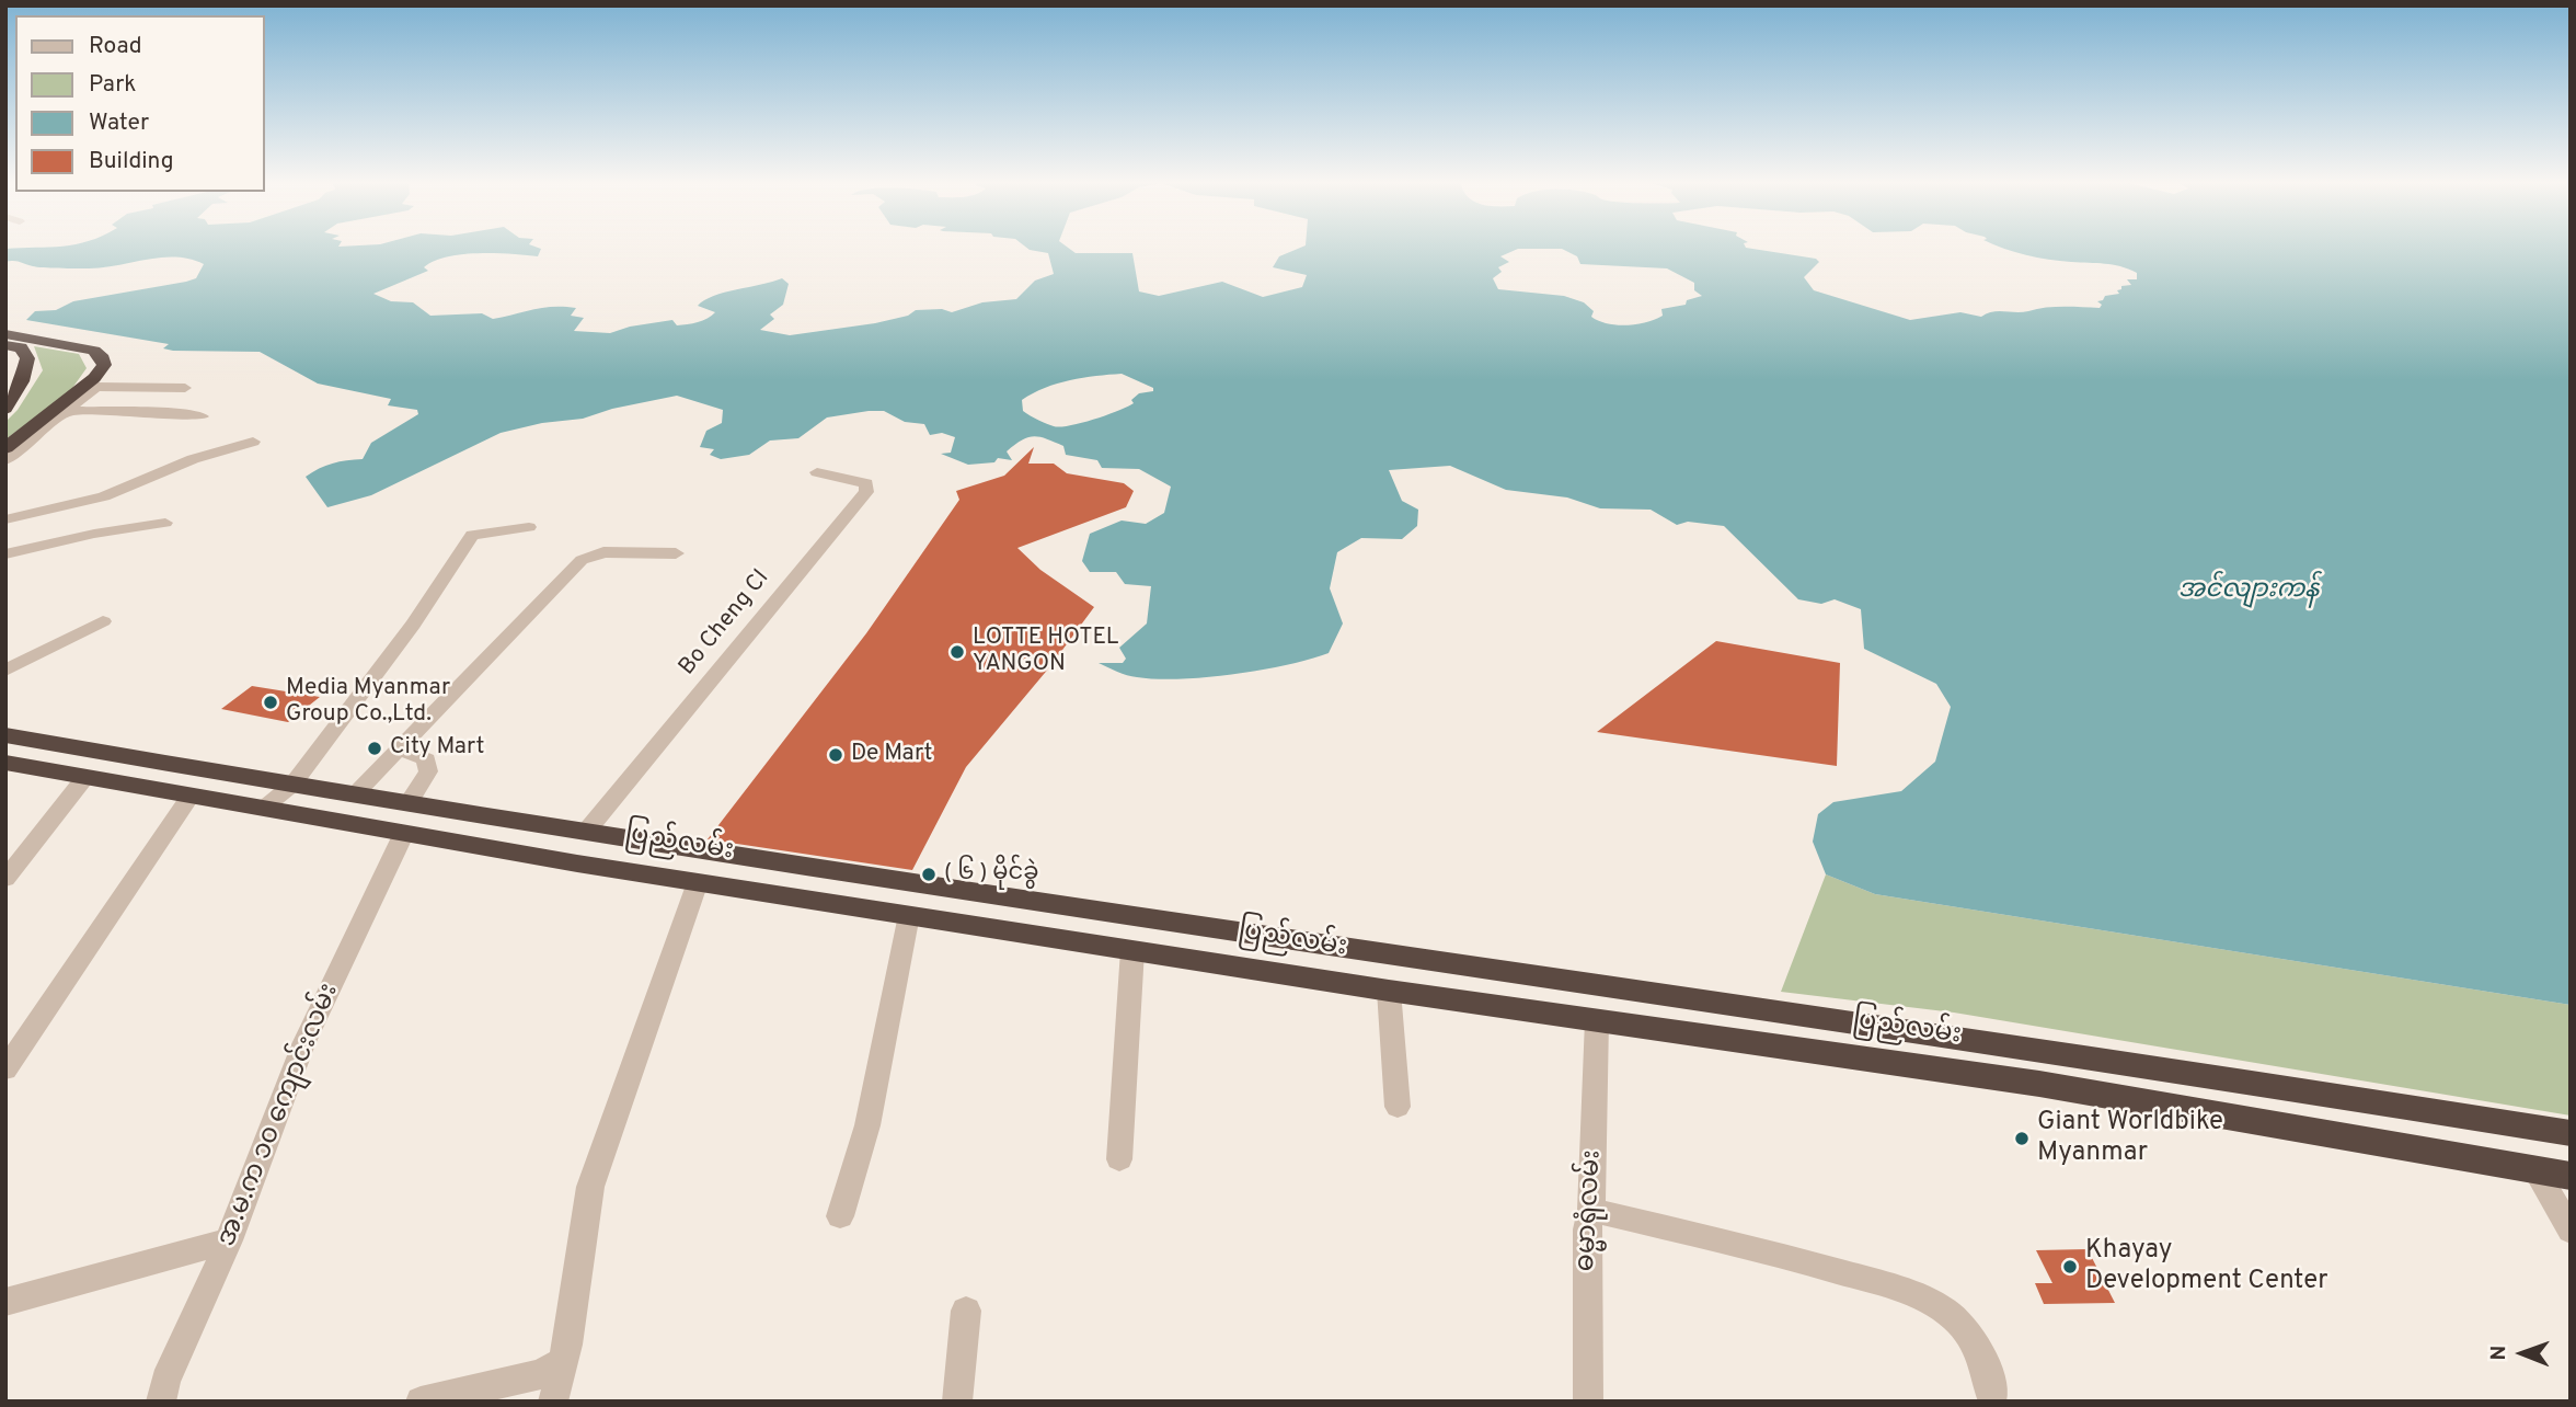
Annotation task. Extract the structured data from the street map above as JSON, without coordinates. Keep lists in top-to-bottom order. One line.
{"streets":{"highway":["ပြည်လမ်း"],"street":["Bo Cheng Cl","အ.မ.က ၁၀ ကျောင်းလမ်း","ဓမ္မာရုံလမ်း"]},"crossings":[["Bo Cheng Cl","ပြည်လမ်း"],["ပြည်လမ်း","အ.မ.က ၁၀ ကျောင်းလမ်း"],["ပြည်လမ်း","ဓမ္မာရုံလမ်း"]],"water":["အင်လျားကန်"],"places":["LOTTE HOTEL YANGON","Media Myanmar Group Co.,Ltd.","City Mart","De Mart","( ၆ ) မိုင်ခွဲ","Giant Worldbike Myanmar","Khayay Development Center"],"legend":["Road","Park","Water","Building"],"north":"left"}
